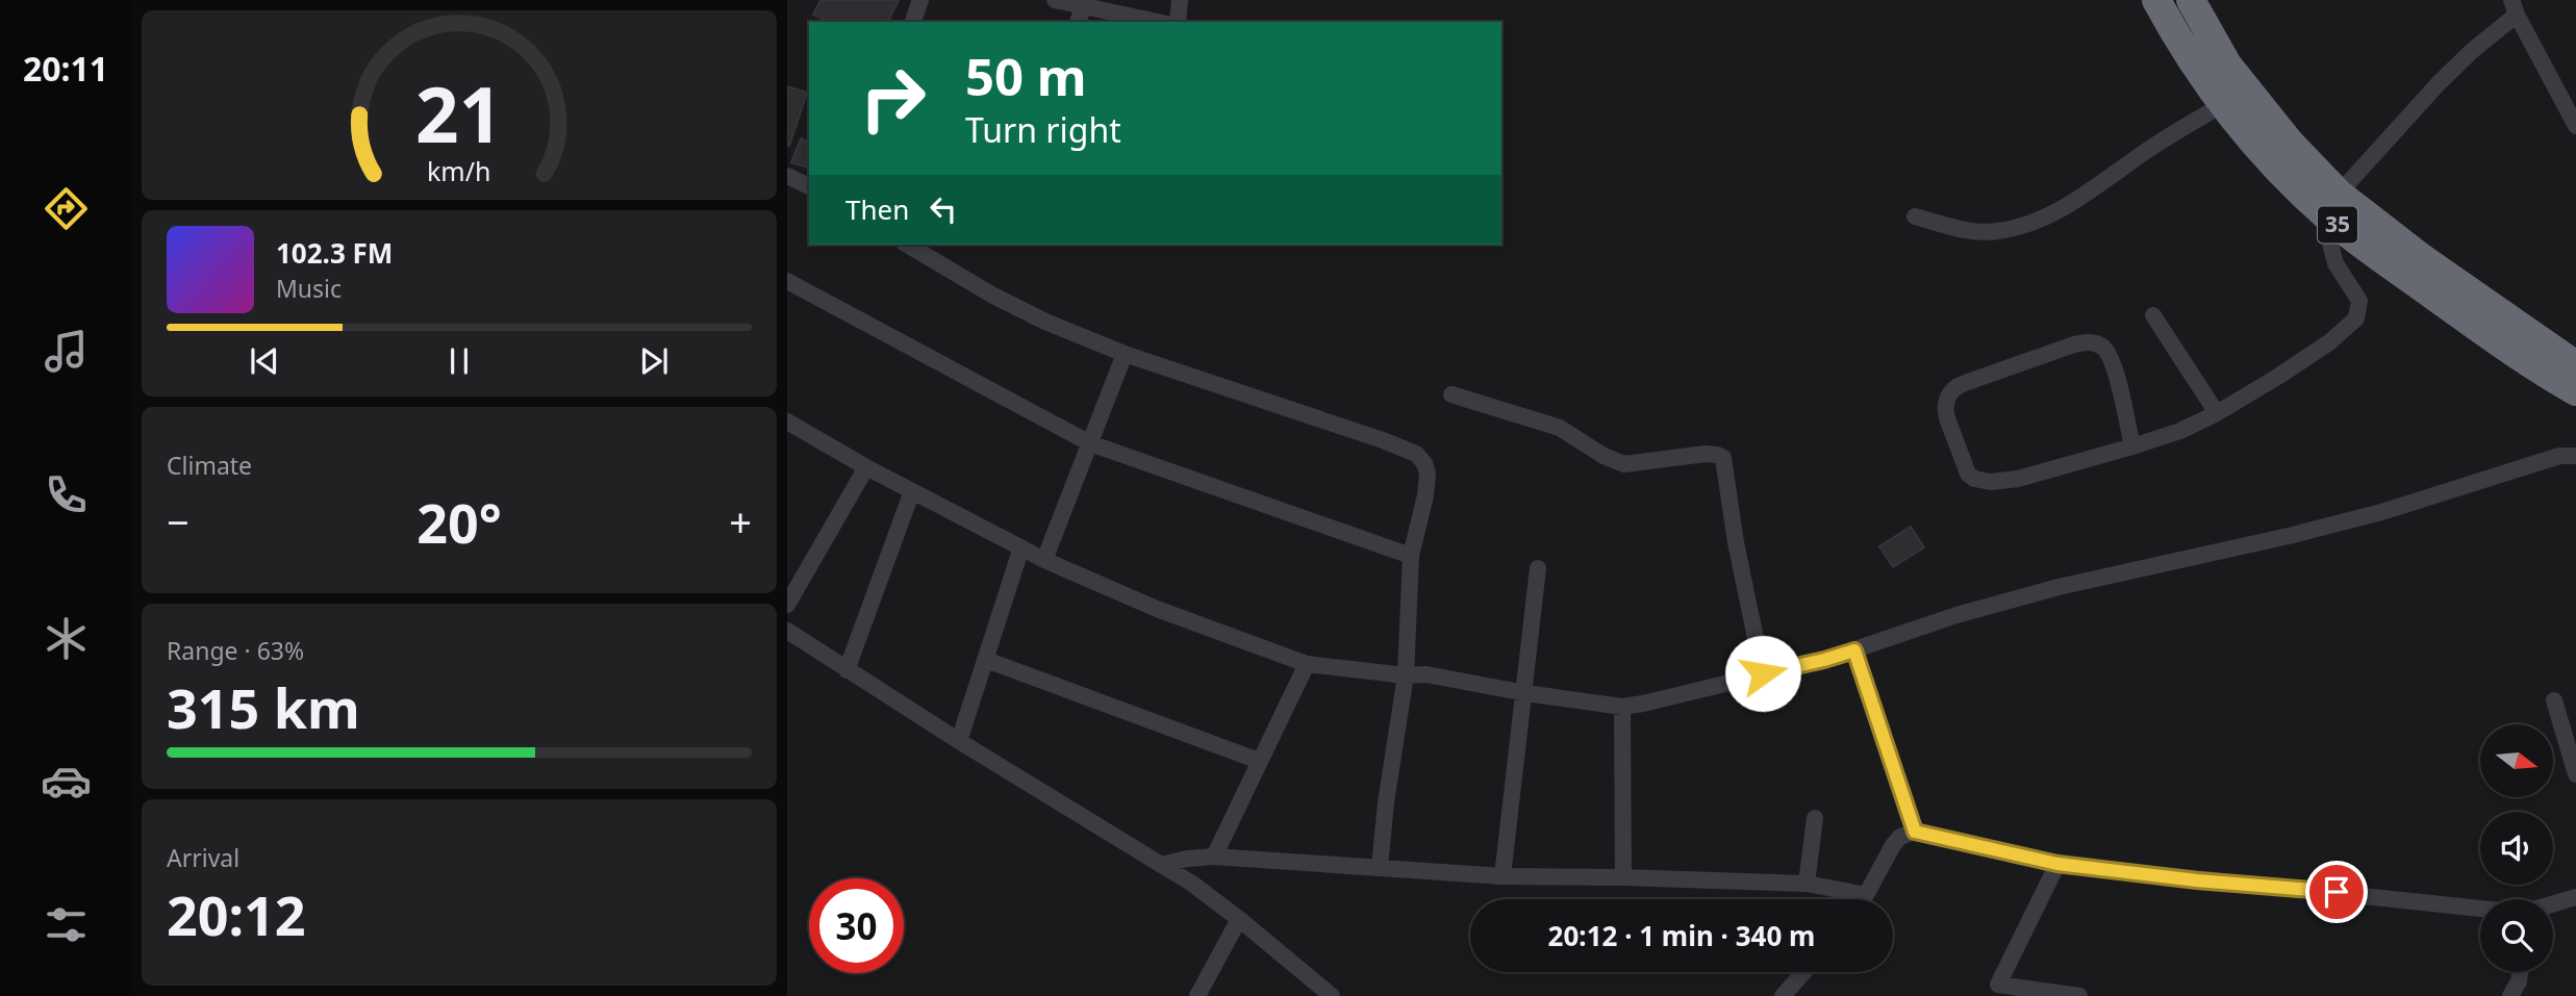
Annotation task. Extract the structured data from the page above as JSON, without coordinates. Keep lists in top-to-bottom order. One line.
{"streets":{"highway":["35"]},"north":"right","page":{"tabs":"20:11","turn":["50 m","Turn right"],"then":"Then","song":["102.3 FM","Music"],"tile":["Climate",["Range · 63%","315 km"],["Arrival","20:12"]],"heat":["−","20°","+"],"limit":"30","trip":"20:12 · 1 min · 340 m","gauge":["21","km/h"]}}
